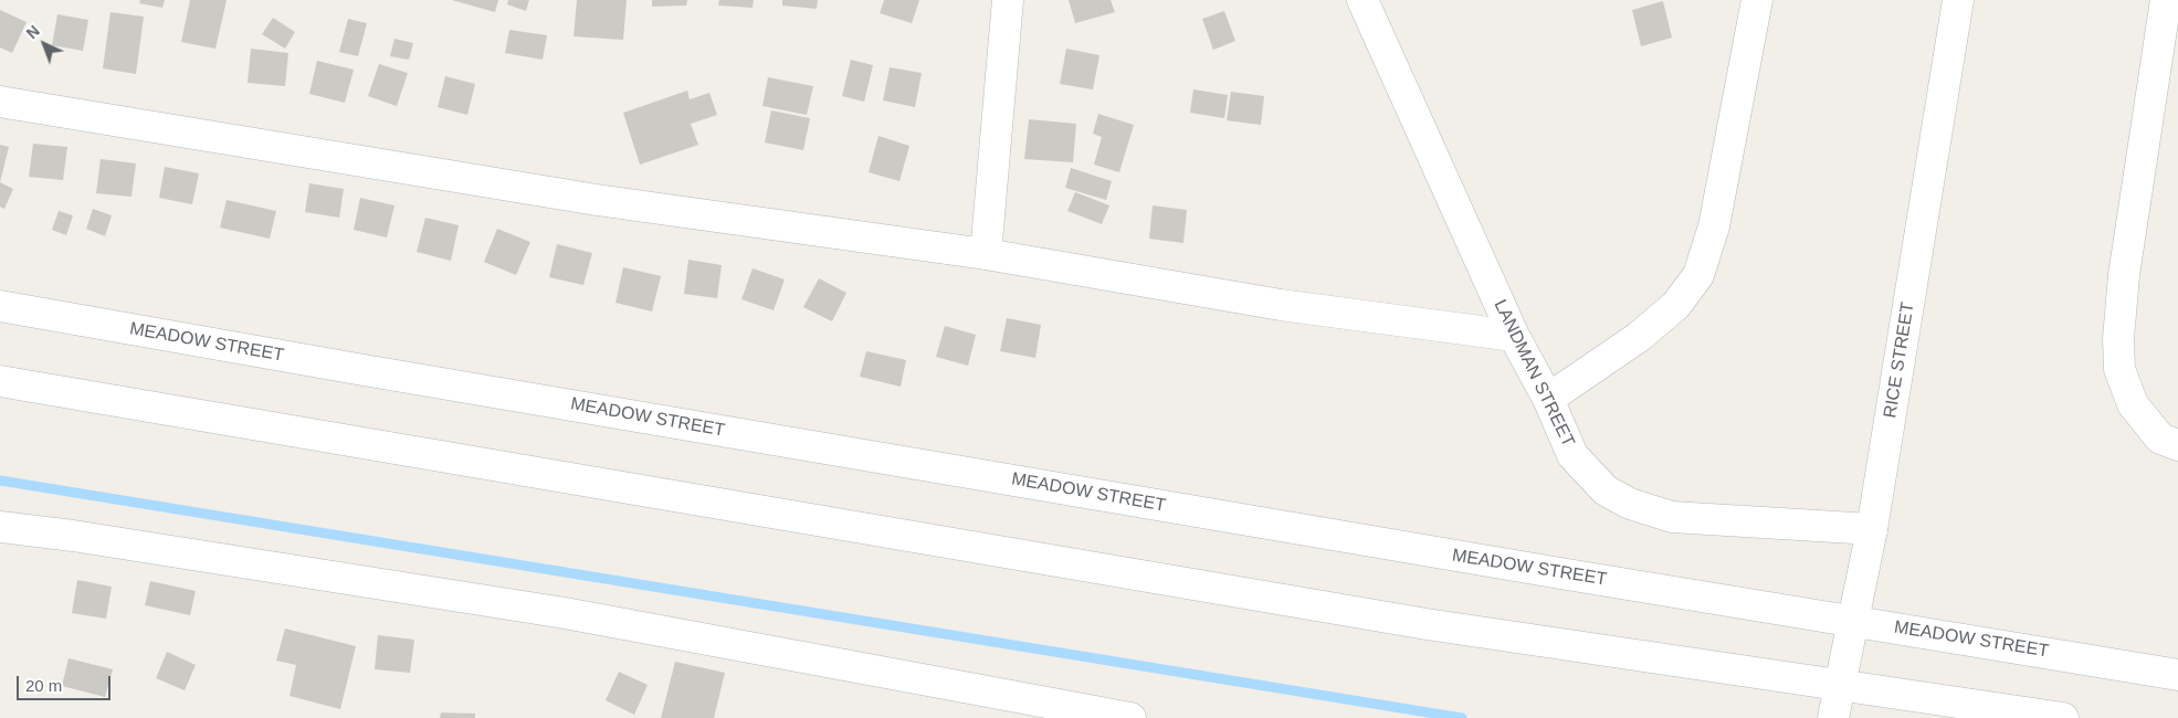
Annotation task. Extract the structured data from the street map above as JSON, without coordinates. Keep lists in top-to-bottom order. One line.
{"streets":{"street":["MEADOW STREET","RICE STREET","LANDMAN STREET"]},"crossings":[["MEADOW STREET","RICE STREET"],["RICE STREET","LANDMAN STREET"]],"scale_bar":"20 m","north":"top left"}
